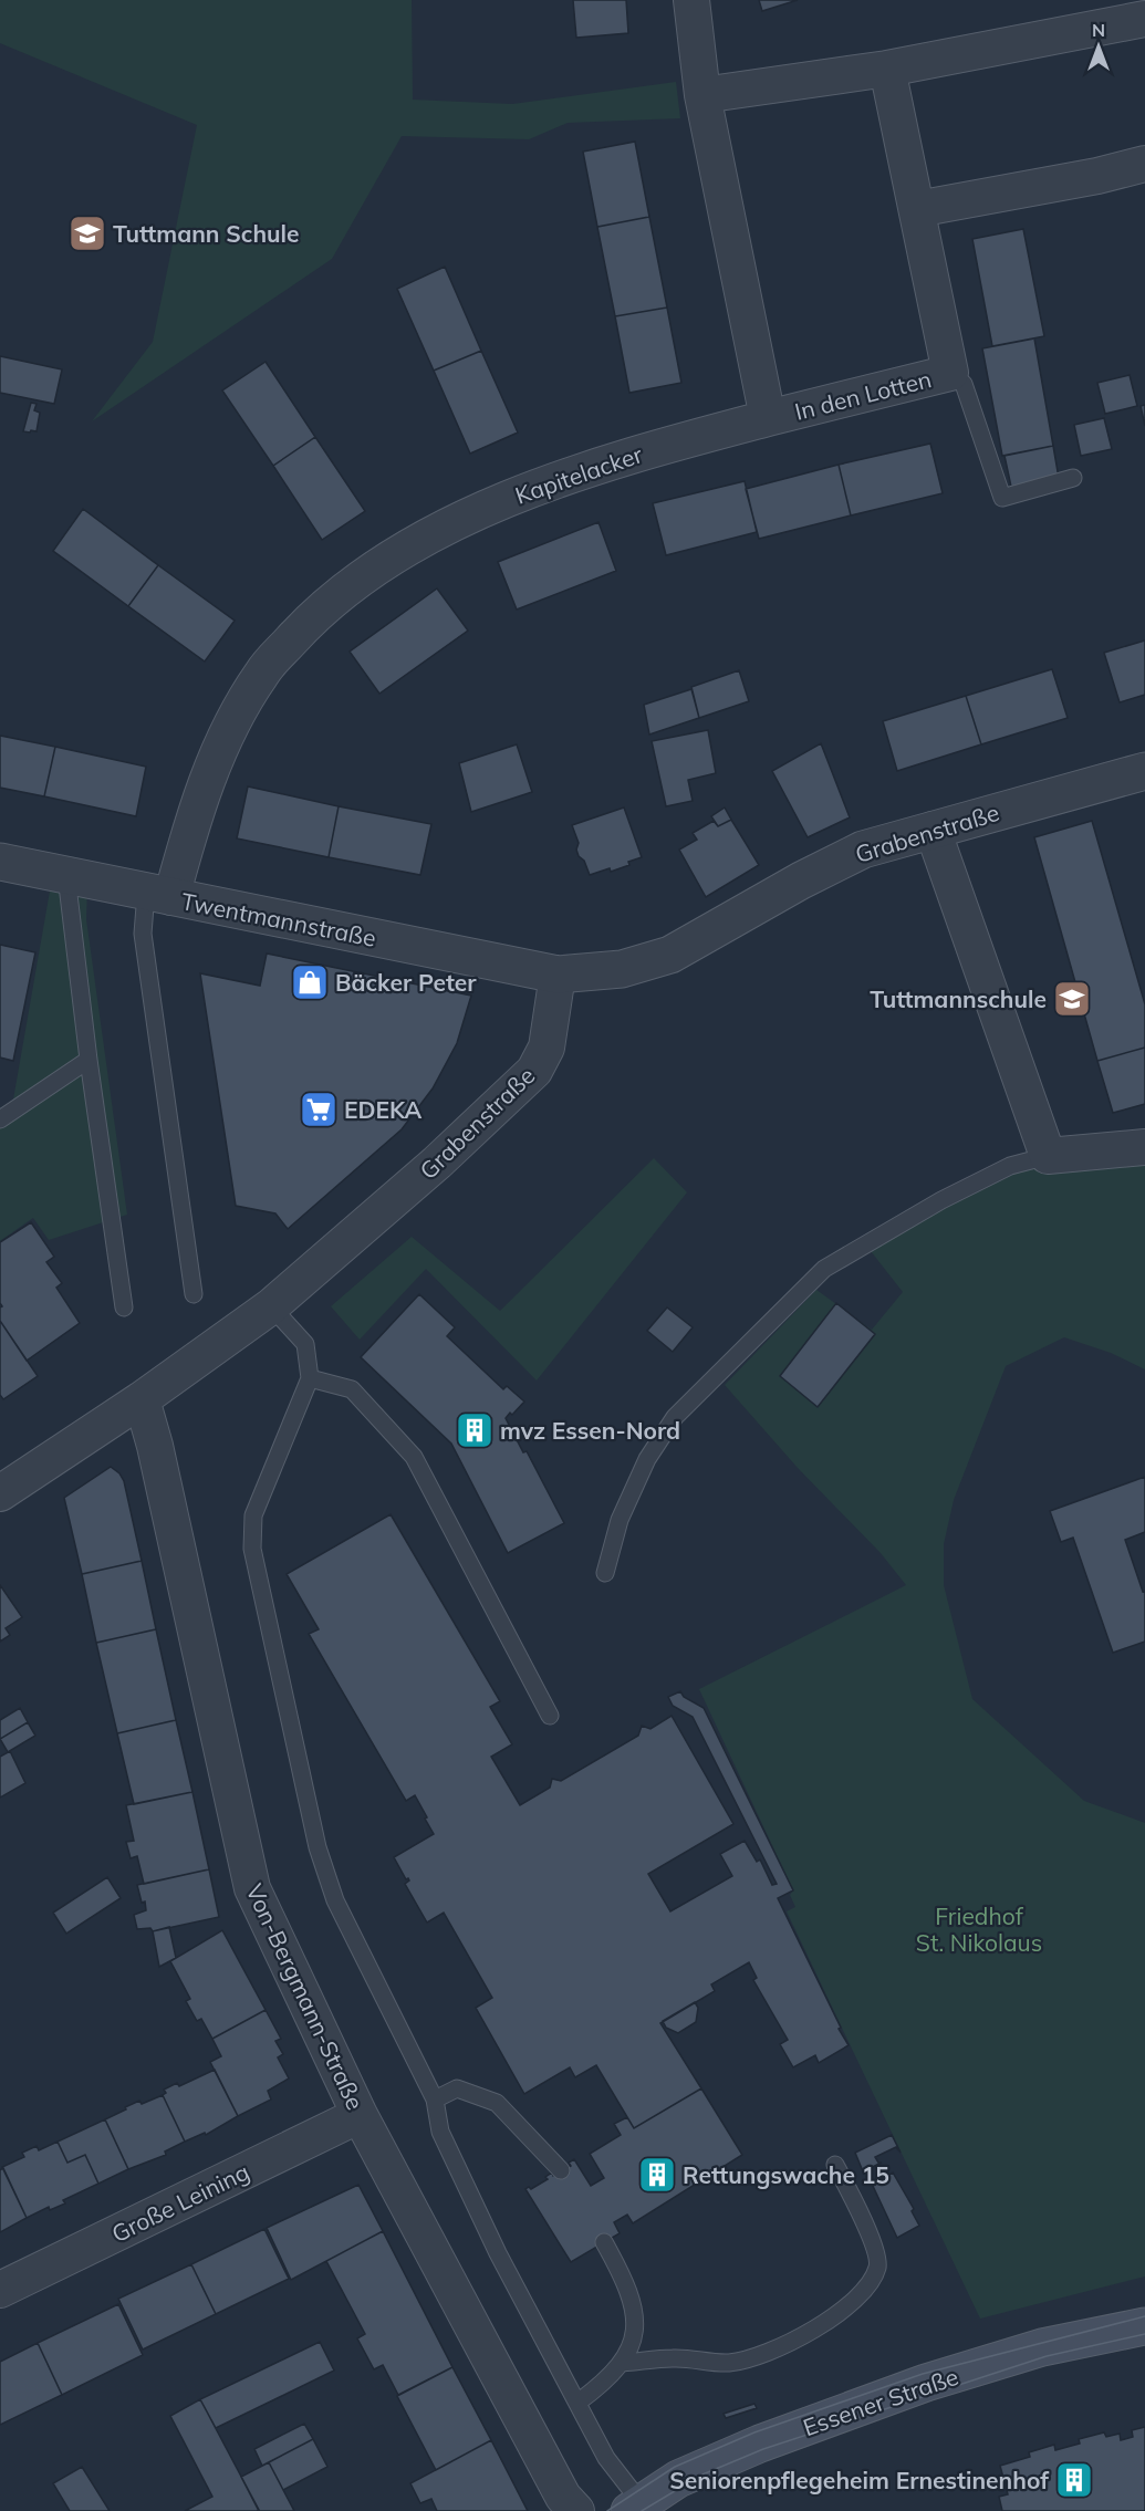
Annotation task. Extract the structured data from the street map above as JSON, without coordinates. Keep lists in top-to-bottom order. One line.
{"streets":{"main road":["Essener Straße"],"street":["In den Lotten","Kapitelacker","Grabenstraße","Twentmannstraße","Von-Bergmann-Straße","Große Leining"]},"crossings":[["In den Lotten","Kapitelacker"],["Kapitelacker","Twentmannstraße"],["Grabenstraße","Twentmannstraße"],["Grabenstraße","Von-Bergmann-Straße"],["Von-Bergmann-Straße","Große Leining"]],"parks":["Friedhof St. Nikolaus"],"places":{"school or university":["Tuttmann Schule","Tuttmannschule"],"shop":["Bäcker Peter"],"supermarket":["EDEKA"],"building":["mvz Essen-Nord","Rettungswache 15","Seniorenpflegeheim Ernestinenhof"]},"north":"top"}
